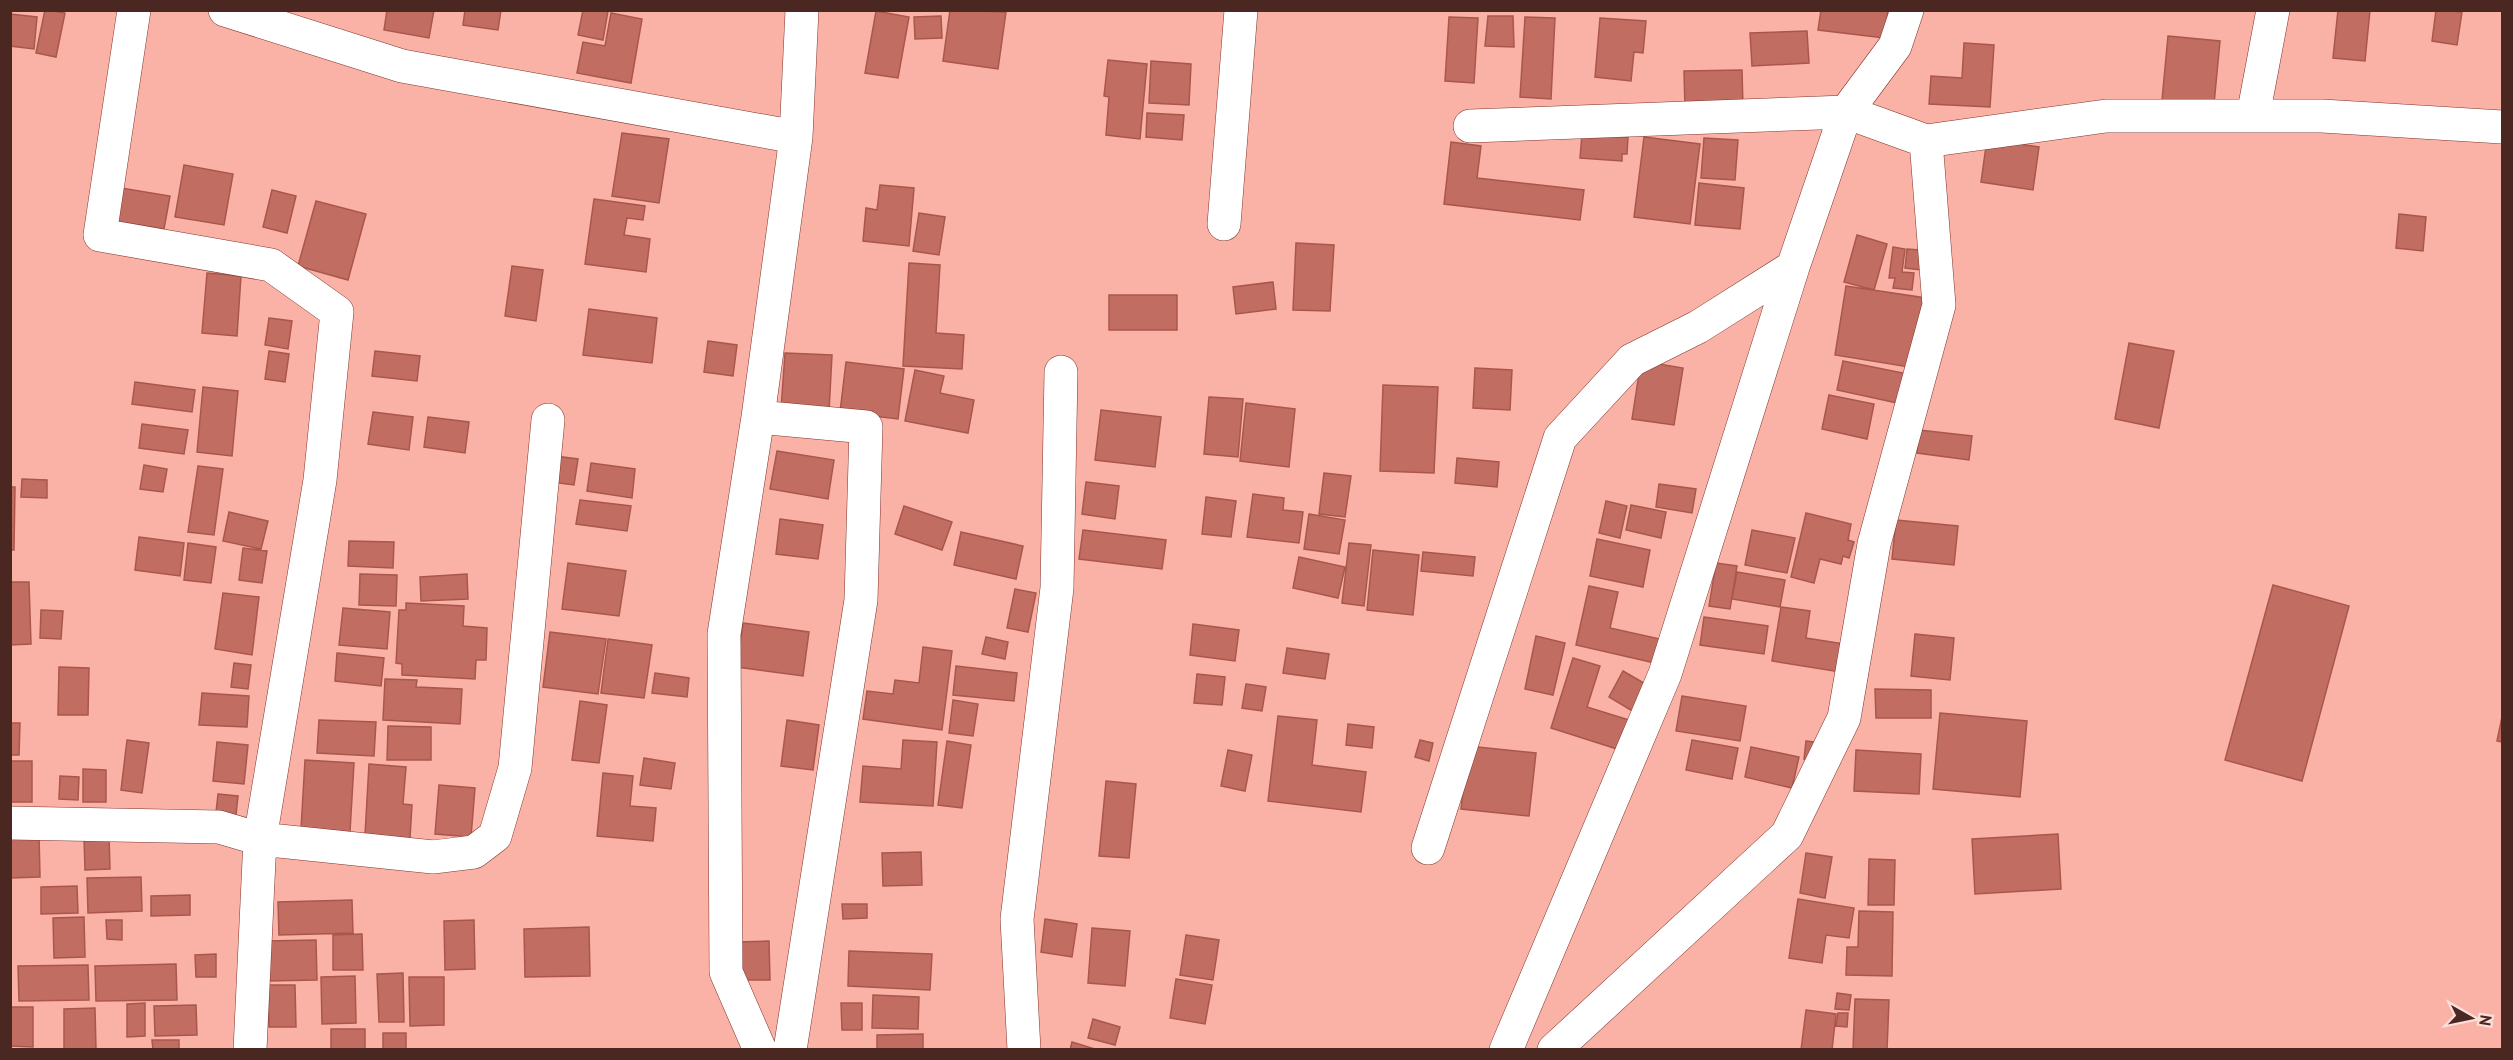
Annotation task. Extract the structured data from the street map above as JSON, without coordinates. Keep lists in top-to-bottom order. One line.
{"north":"right"}
